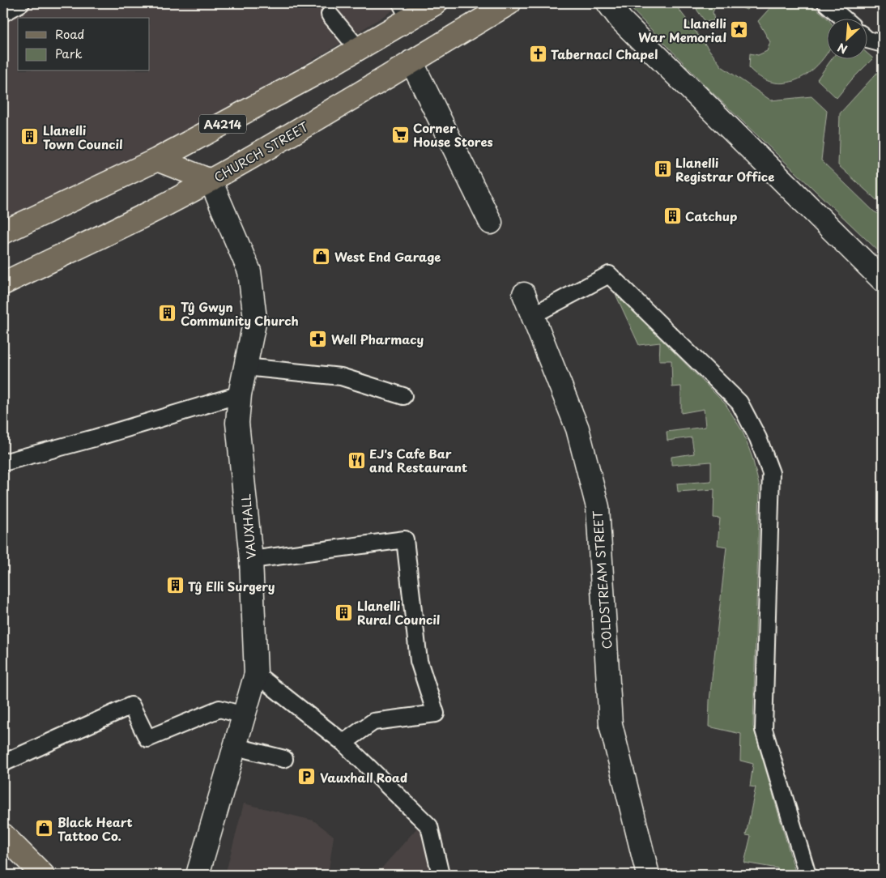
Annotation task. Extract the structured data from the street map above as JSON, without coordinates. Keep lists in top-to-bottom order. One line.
{"streets":{"main road":["A4214","CHURCH STREET"],"street":["VAUXHALL","COLDSTREAM STREET"]},"crossings":[["CHURCH STREET","VAUXHALL"]],"places":{"place":["Llanelli War Memorial"],"church":["Tabernacl Chapel"],"supermarket":["Corner House Stores"],"building":["Llanelli Town Council","Llanelli Registrar Office","Catchup","Tŷ Gwyn Community Church","Tŷ Elli Surgery","Llanelli Rural Council"],"shop":["West End Garage","Black Heart Tattoo Co."],"pharmacy":["Well Pharmacy"],"restaurant":["EJ's Cafe Bar and Restaurant"],"parking":["Vauxhall Road"]},"legend":["Road","Park"],"north":"bottom left"}
